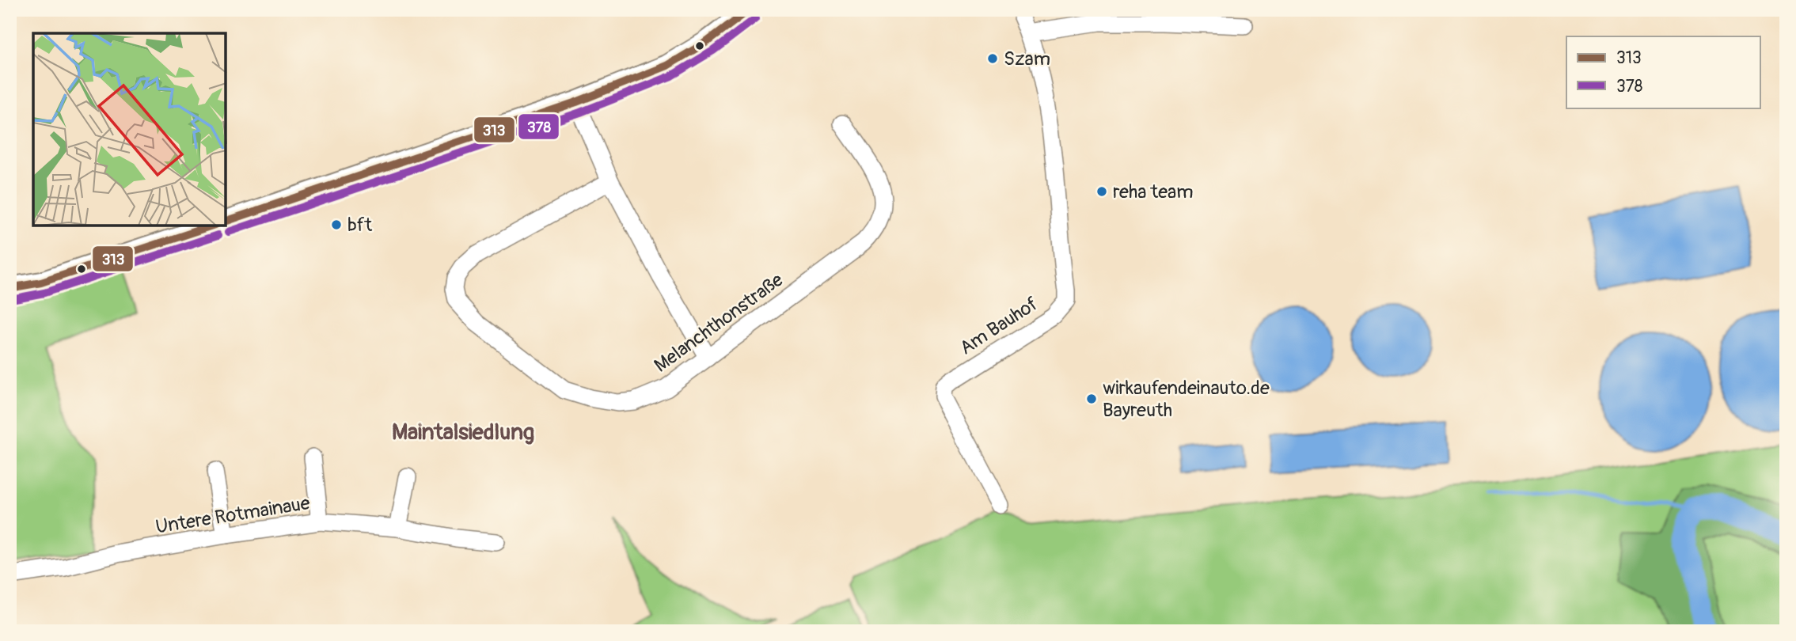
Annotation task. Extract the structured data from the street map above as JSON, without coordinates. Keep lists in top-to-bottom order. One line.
{"streets":{"street":["Melanchthonstraße","Am Bauhof","Untere Rotmainaue"]},"districts":["Maintalsiedlung"],"places":["Szam","reha team","bft","wirkaufendeinauto.de Bayreuth"],"lines":["transit line 313","transit line 378"],"legend":["313","378"]}
